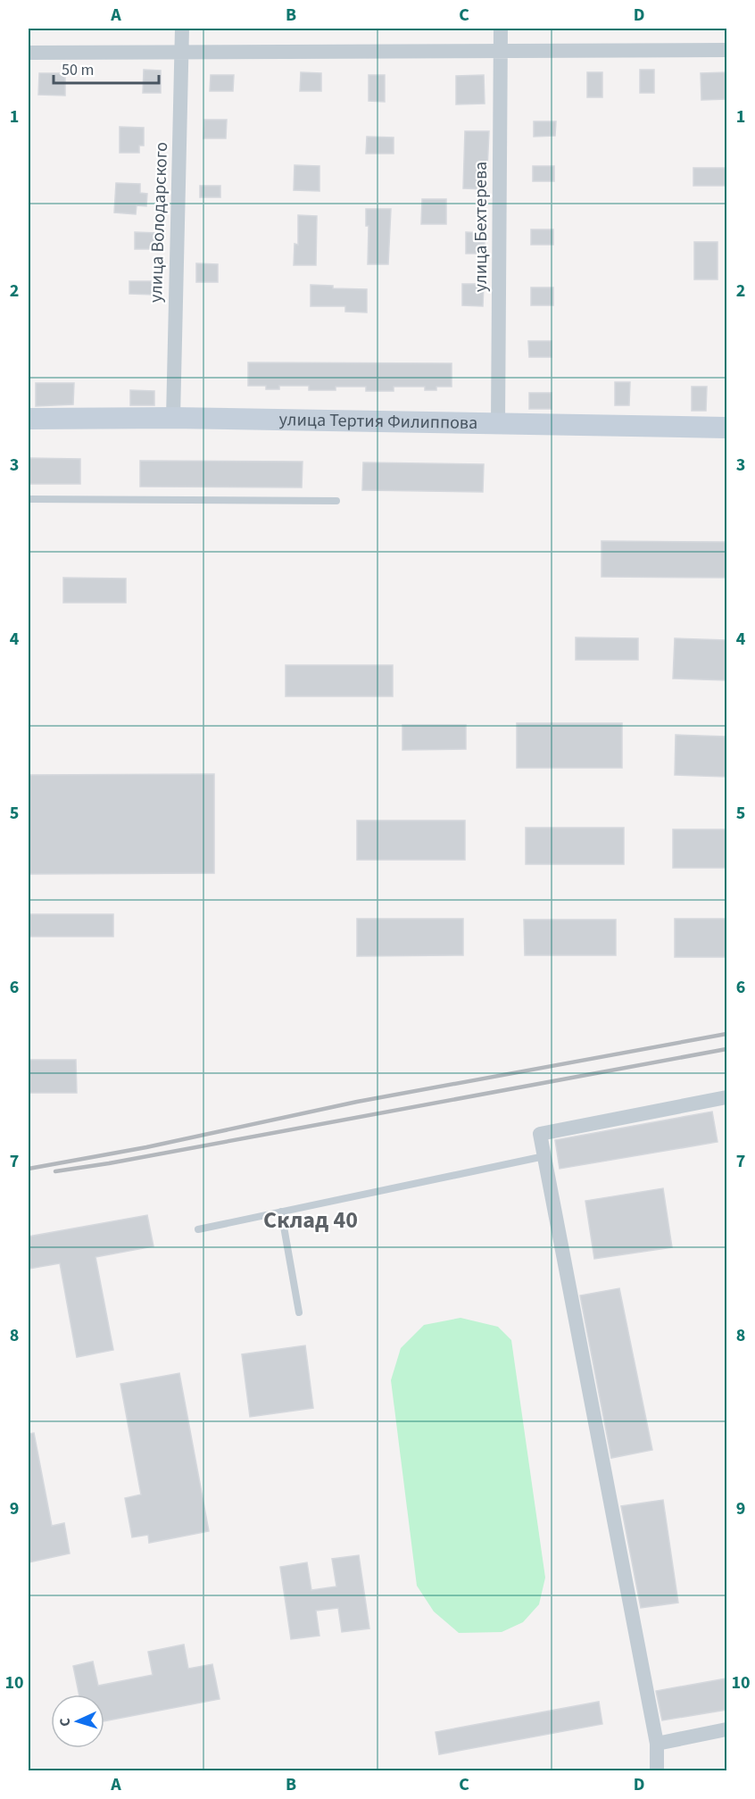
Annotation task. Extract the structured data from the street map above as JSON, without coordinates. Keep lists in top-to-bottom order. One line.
{"streets":{"street":["улица Володарского","улица Бехтерева","улица Тертия Филиппова"]},"crossings":[["улица Володарского","улица Тертия Филиппова"],["улица Бехтерева","улица Тертия Филиппова"]],"districts":["Склад 40"],"scale_bar":"50 m","north":"left","grid":{"columns":["A","B","C","D"],"rows":["1","2","3","4","5","6","7","8","9","10"]}}
